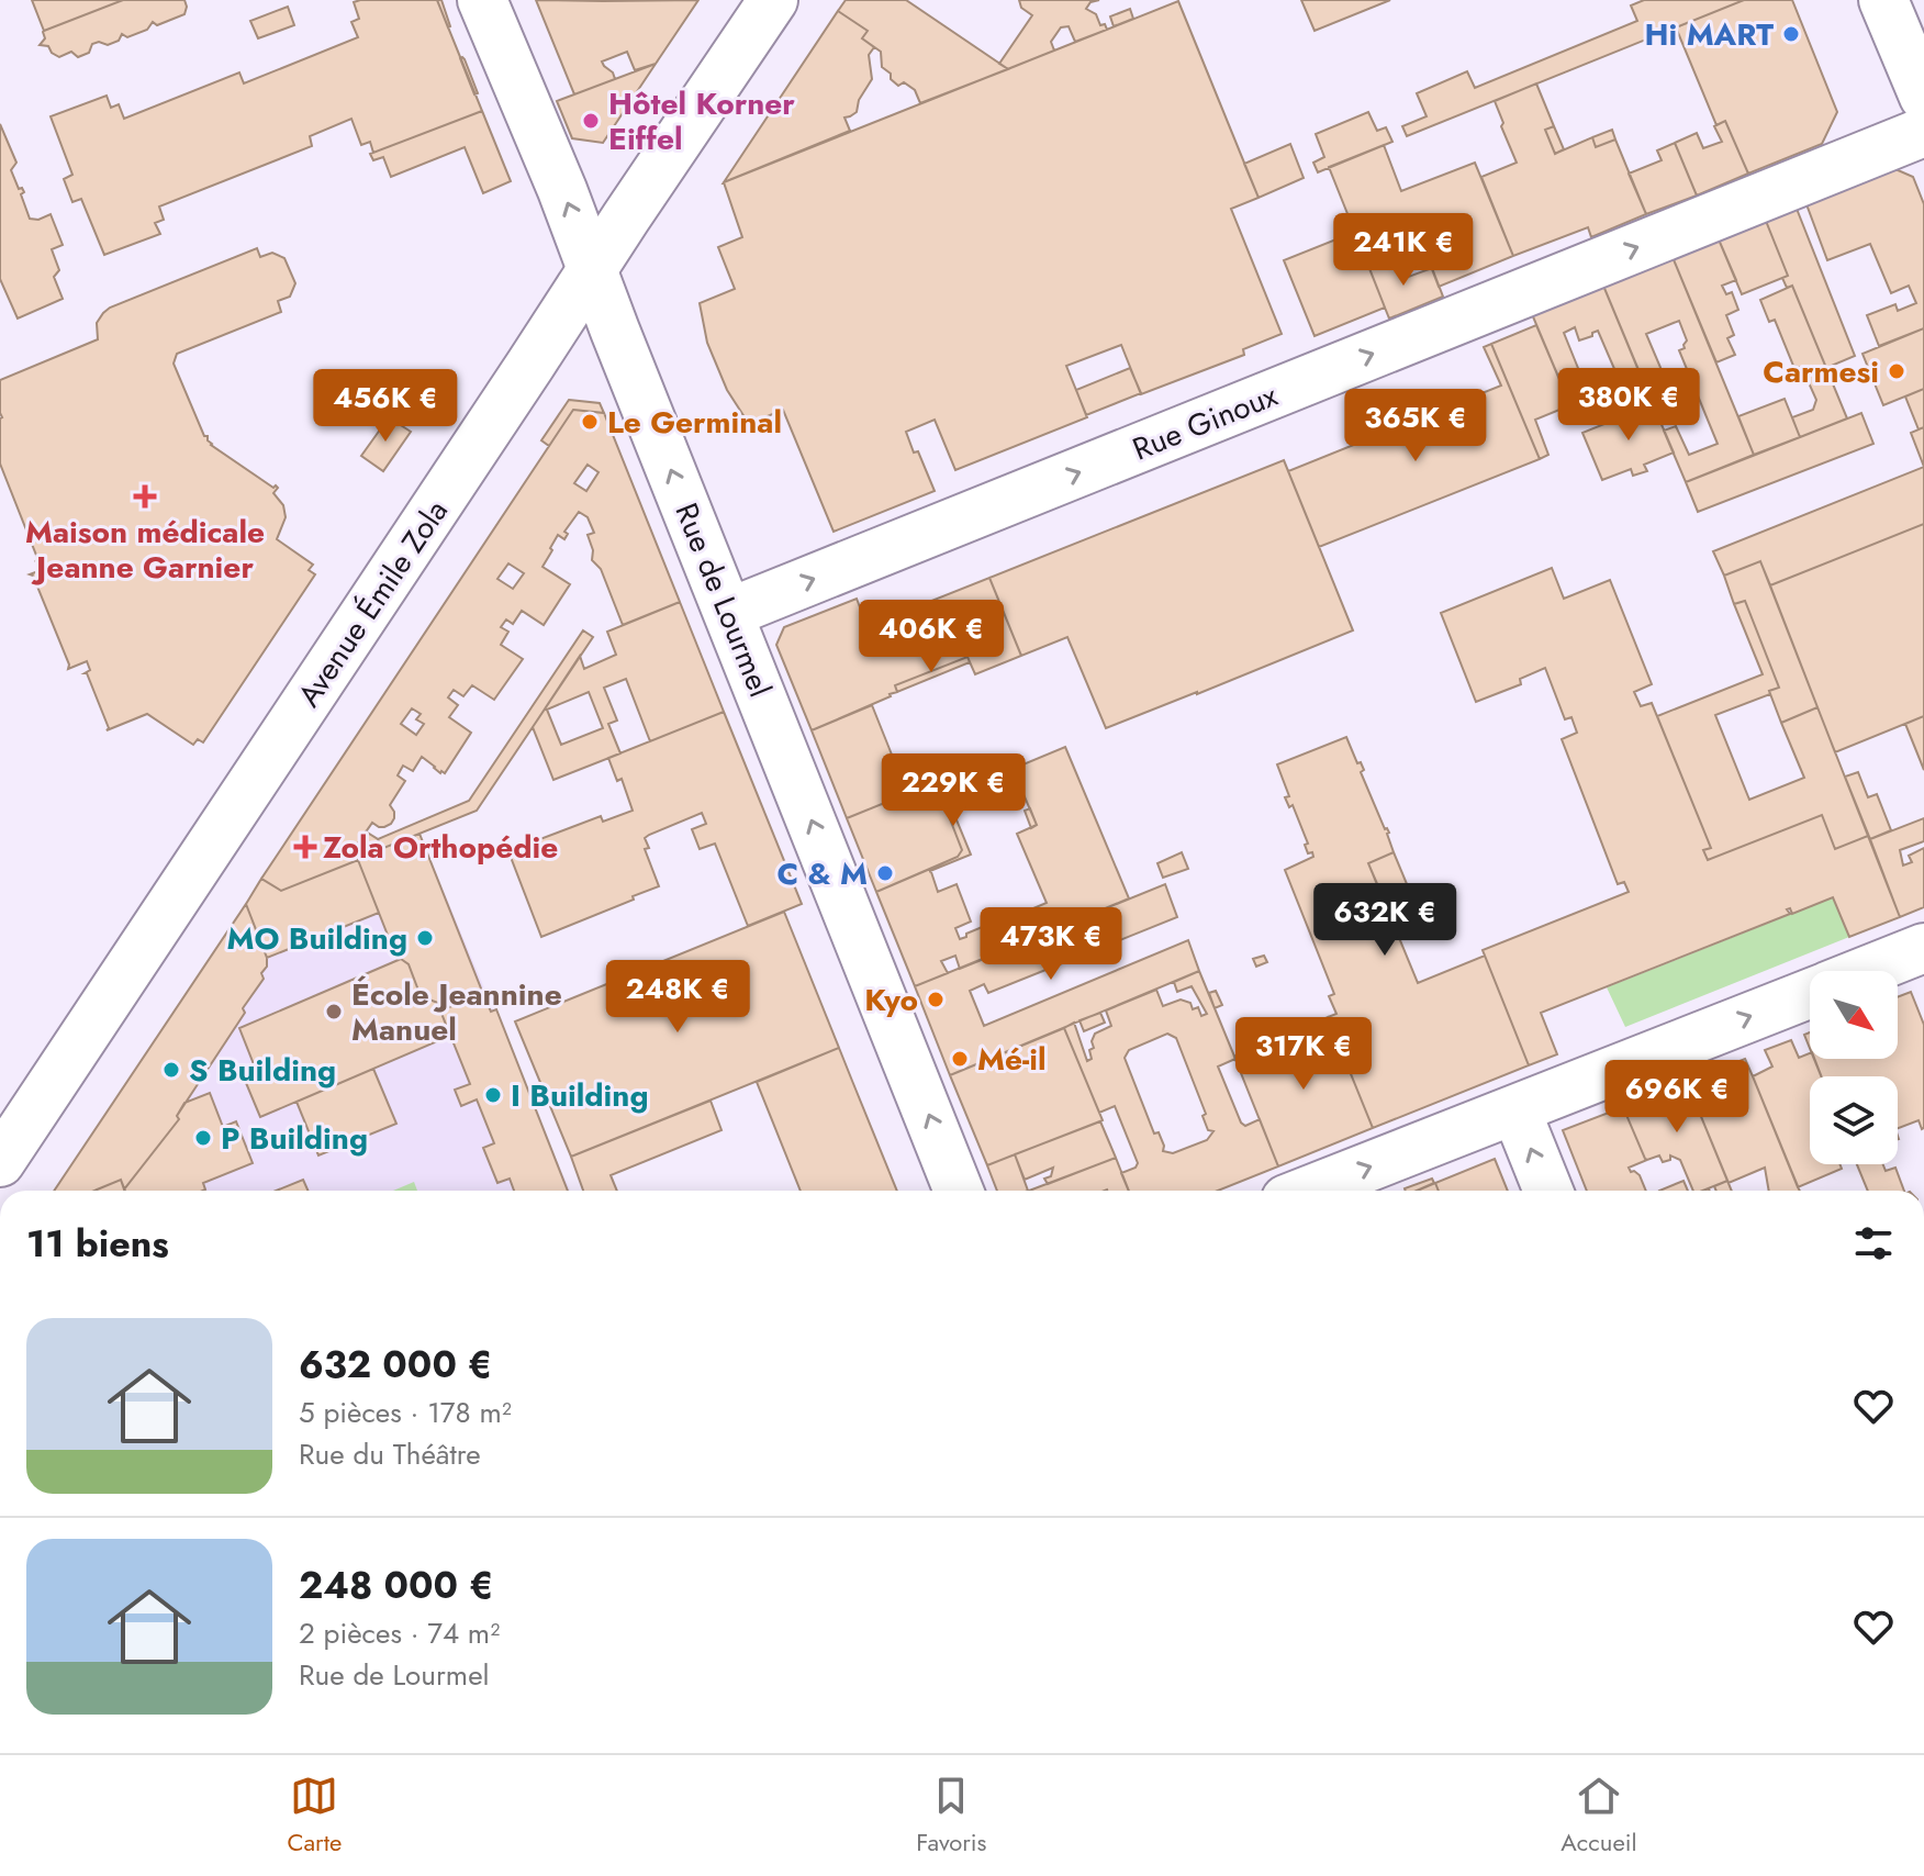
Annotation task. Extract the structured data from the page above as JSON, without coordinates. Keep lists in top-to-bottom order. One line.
{"streets":{"street":["Rue Ginoux","Rue de Lourmel","Avenue Émile Zola"]},"crossings":[["Rue Ginoux","Rue de Lourmel"],["Rue de Lourmel","Avenue Émile Zola"]],"one_way":["Rue Ginoux","Rue de Lourmel"],"places":{"other":["Hi MART","Hôtel Korner Eiffel","Carmesi","Le Germinal","C & M","MO Building","Kyo","École Jeannine Manuel","Mé-il","S Building","I Building","P Building"],"health":["Maison médicale Jeanne Garnier","Zola Orthopédie"]},"north":"bottom right","page":{"price":["241K €","380K €","456K €","365K €","406K €","229K €","632K €","473K €","248K €","317K €","696K €"],"heading":"11 biens","list":[{"name":"632 000 €","note":"5 pièces · 178 m² · Rue du Théâtre"},{"name":"248 000 €","note":"2 pièces · 74 m² · Rue de Lourmel"}],"tabs":["Carte","Favoris","Accueil"]}}
